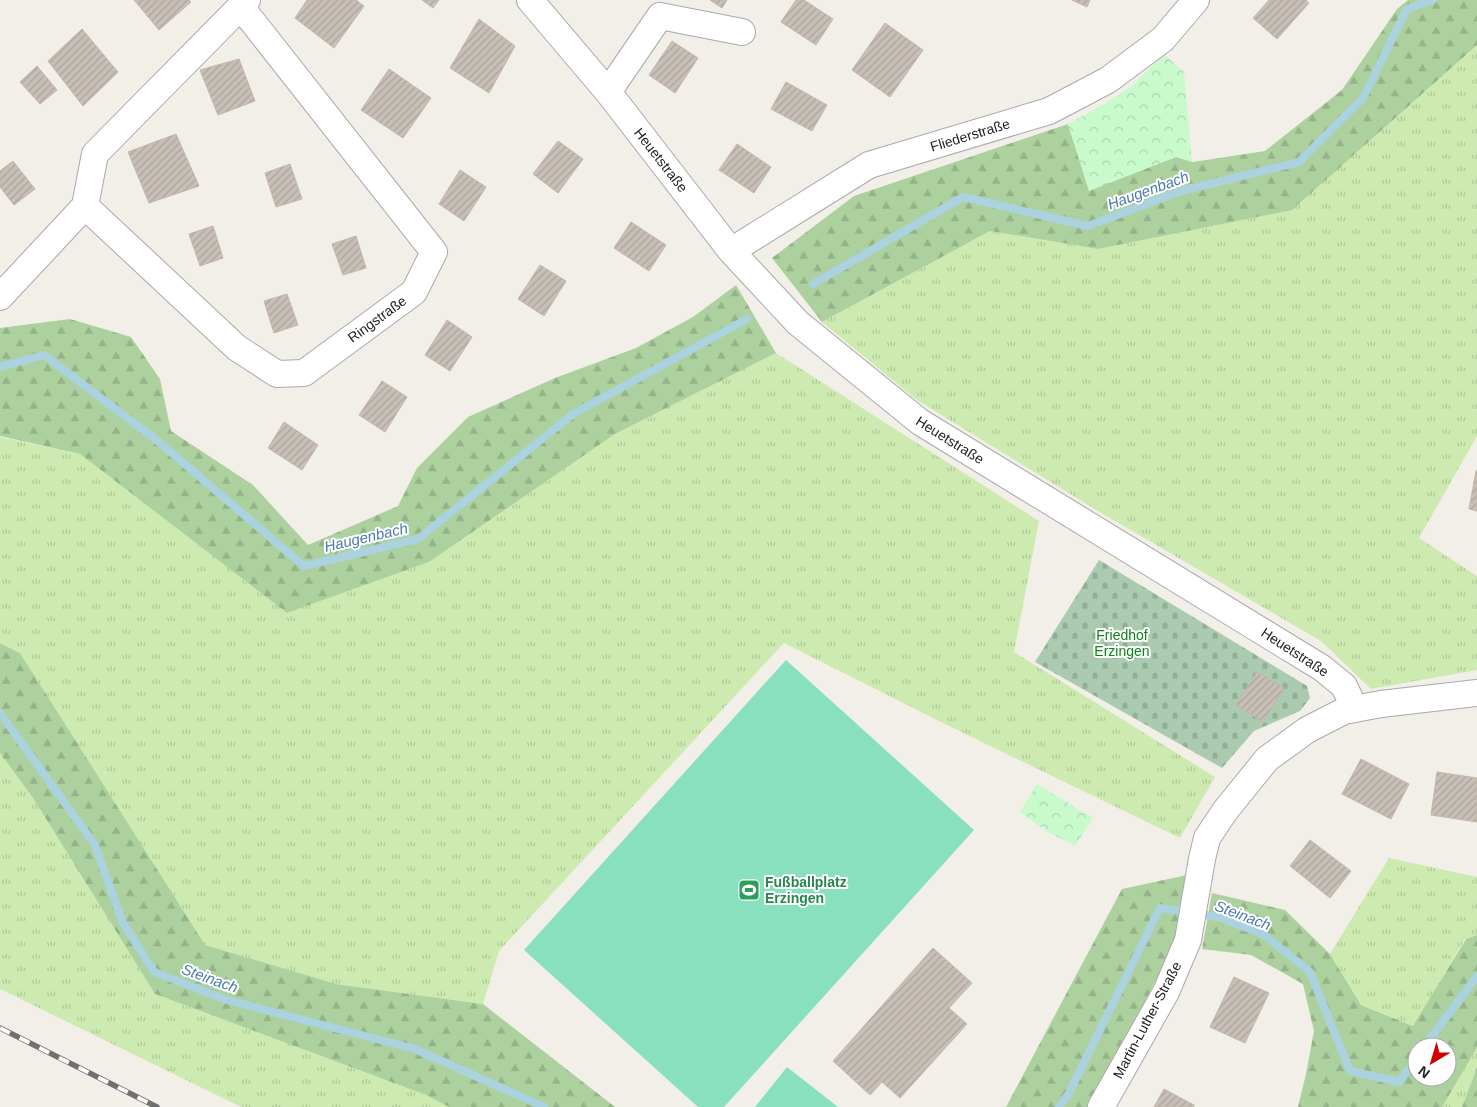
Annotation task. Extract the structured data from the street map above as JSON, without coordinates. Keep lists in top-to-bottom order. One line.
{"streets":{"street":["Fliederstraße","Heuetstraße","Ringstraße","Martin-Luther-Straße"]},"crossings":[["Fliederstraße","Heuetstraße"],["Heuetstraße","Martin-Luther-Straße"]],"water":["Haugenbach","Steinach"],"parks":["Friedhof Erzingen"],"places":{"sports":["Fußballplatz Erzingen"]},"north":"bottom left"}
